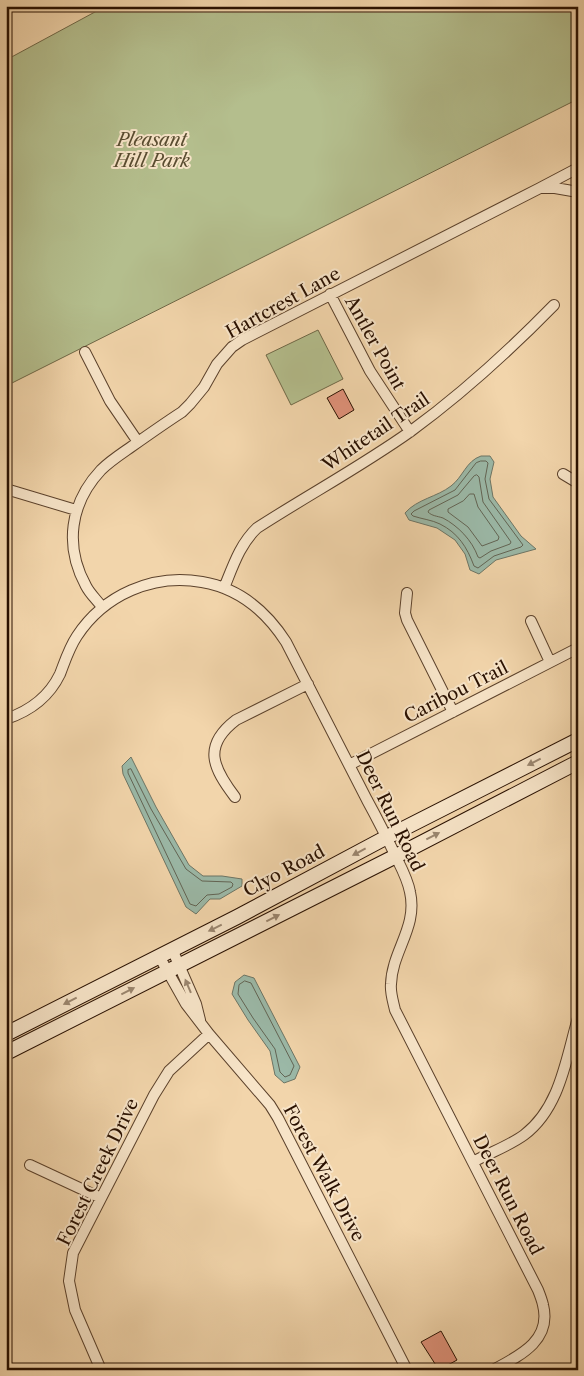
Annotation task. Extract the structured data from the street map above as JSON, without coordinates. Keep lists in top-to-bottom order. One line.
{"streets":{"street":["Hartcrest Lane","Antler Point","Whitetail Trail","Caribou Trail","Deer Run Road","Clyo Road","Forest Creek Drive","Forest Walk Drive"]},"crossings":[["Hartcrest Lane","Antler Point"],["Hartcrest Lane","Deer Run Road"],["Antler Point","Whitetail Trail"],["Whitetail Trail","Deer Run Road"],["Caribou Trail","Deer Run Road"],["Deer Run Road","Clyo Road"],["Clyo Road","Forest Walk Drive"],["Forest Creek Drive","Forest Walk Drive"]],"parks":["Pleasant Hill Park"]}
